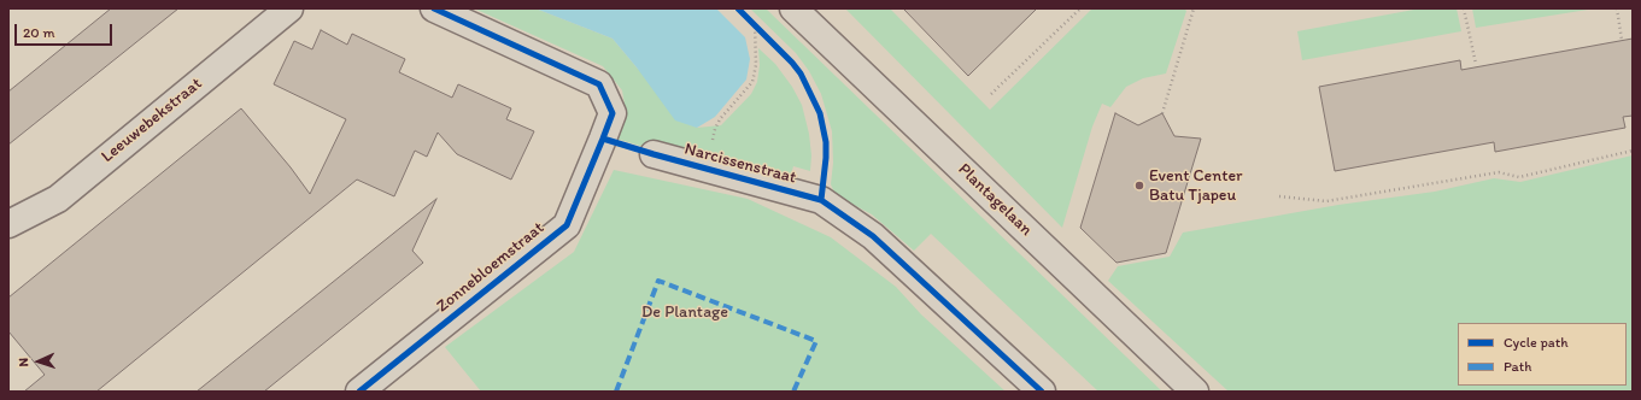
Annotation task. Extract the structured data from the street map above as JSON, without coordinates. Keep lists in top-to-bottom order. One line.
{"streets":{"street":["Leeuwebekstraat","Narcissenstraat","Plantagelaan","Zonnebloemstraat"]},"parks":["De Plantage"],"places":["Event Center Batu Tjapeu"],"legend":["Cycle path","Path"],"scale_bar":"20 m","north":"left"}
